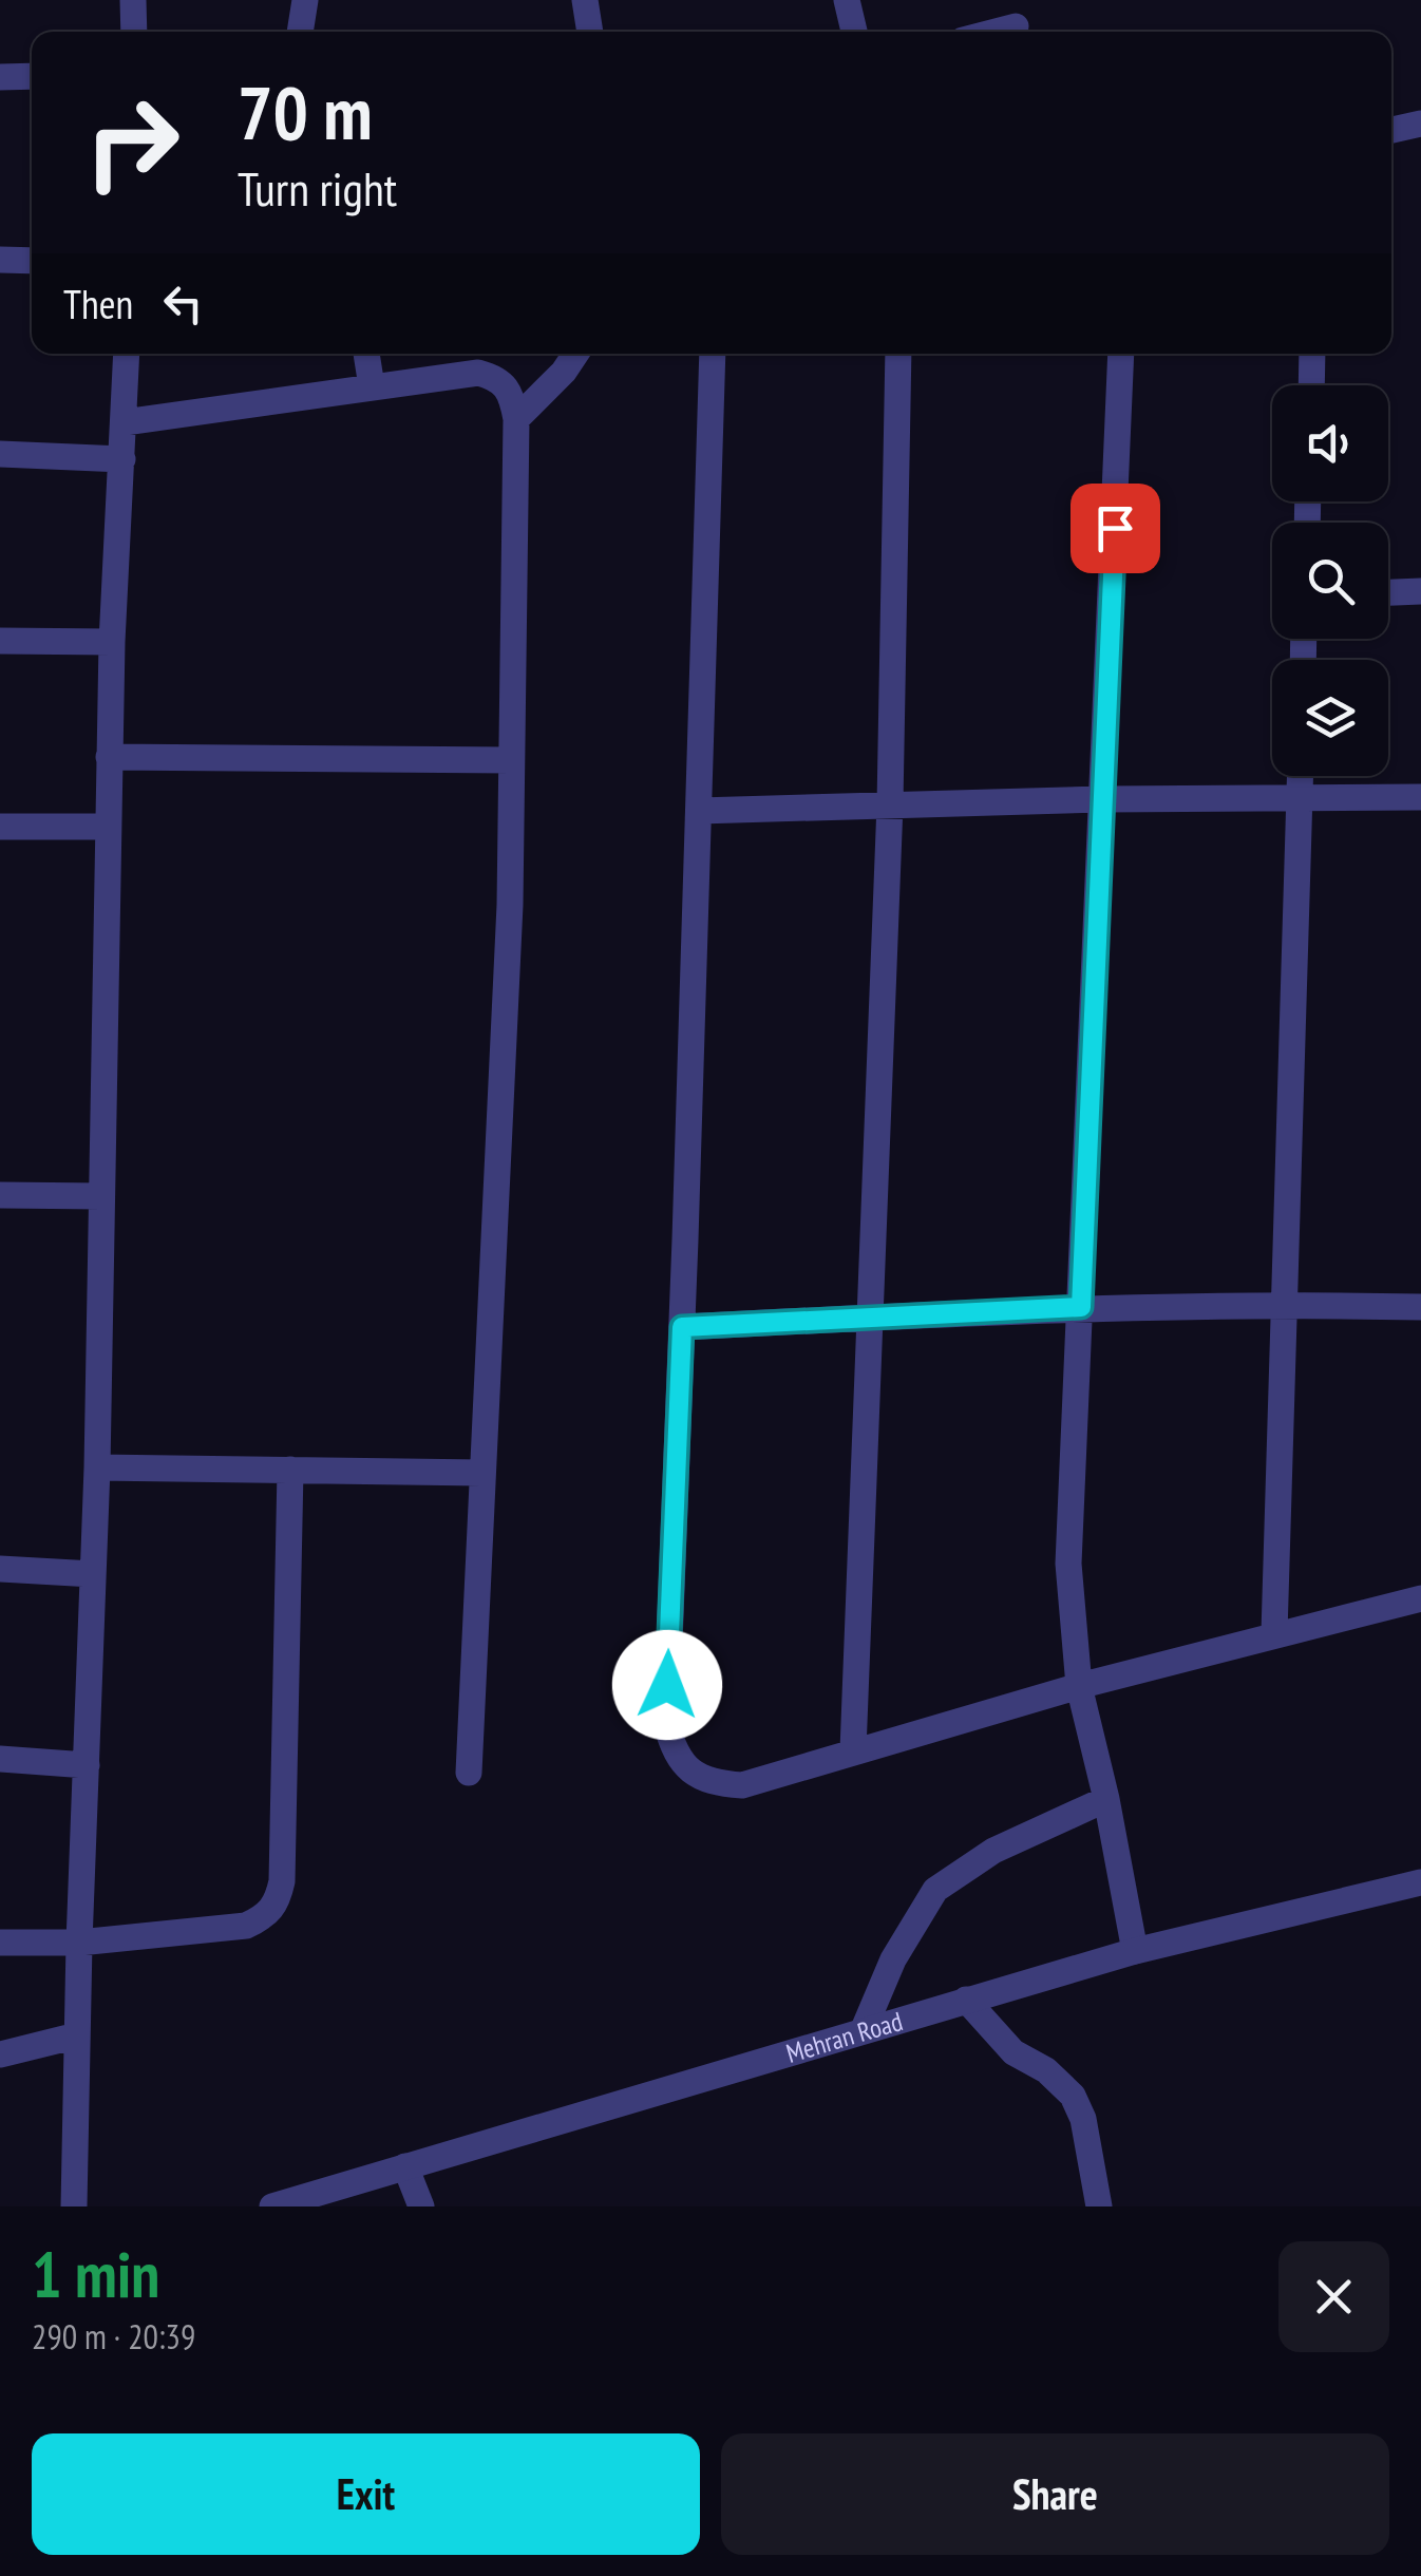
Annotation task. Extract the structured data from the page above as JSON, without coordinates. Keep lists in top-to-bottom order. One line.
{"streets":{"street":["Mehran Road"]},"page":{"turn":["70 m","Turn right"],"then":"Then","heading":["1 min","290 m · 20:39"],"buttons":["Exit","Share"]}}
